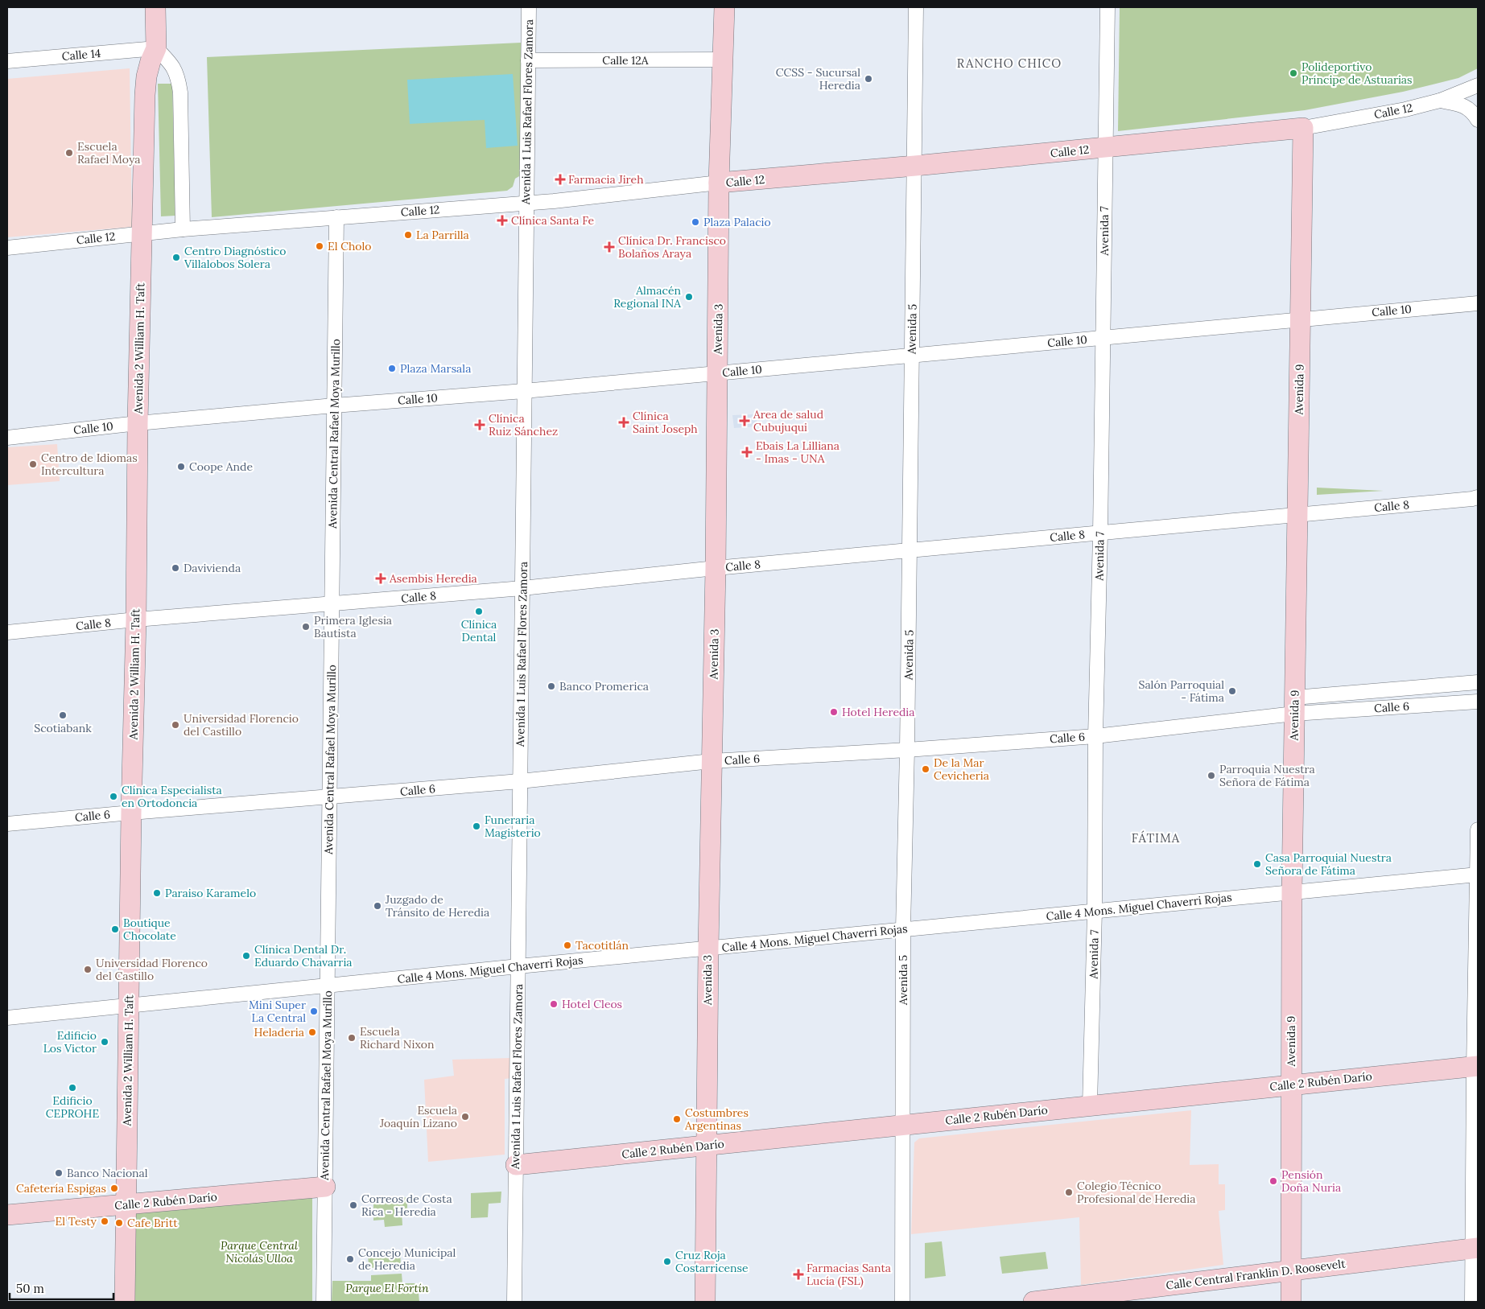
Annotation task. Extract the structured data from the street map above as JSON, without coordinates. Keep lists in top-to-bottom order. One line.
{"streets":{"street":["Calle 14","Calle 12A","Calle 12","Avenida 1 Luis Rafael Flores Zamora","Avenida 7","Calle 10","Avenida 3","Avenida 5","Avenida 2 William H. Taft","Avenida 9","Avenida Central Rafael Moya Murillo","Calle 8","Calle 6","Calle 4 Mons. Miguel Chaverri Rojas","Calle 2 Rubén Darío","Calle Central Franklin D. Roosevelt"]},"crossings":[["Calle 14","Avenida 2 William H. Taft"],["Calle 12A","Avenida 1 Luis Rafael Flores Zamora"],["Calle 12A","Avenida 3"],["Calle 12","Avenida 1 Luis Rafael Flores Zamora"],["Calle 12","Avenida 7"],["Calle 12","Avenida 3"],["Calle 12","Avenida 5"],["Calle 12","Avenida 2 William H. Taft"],["Calle 12","Avenida 9"],["Calle 12","Avenida Central Rafael Moya Murillo"],["Avenida 1 Luis Rafael Flores Zamora","Calle 10"],["Avenida 1 Luis Rafael Flores Zamora","Calle 8"],["Avenida 1 Luis Rafael Flores Zamora","Calle 6"],["Avenida 1 Luis Rafael Flores Zamora","Calle 4 Mons. Miguel Chaverri Rojas"],["Avenida 1 Luis Rafael Flores Zamora","Calle 2 Rubén Darío"],["Avenida 7","Calle 10"],["Avenida 7","Calle 8"],["Avenida 7","Calle 6"],["Avenida 7","Calle 4 Mons. Miguel Chaverri Rojas"],["Avenida 7","Calle 2 Rubén Darío"],["Calle 10","Avenida 3"],["Calle 10","Avenida 5"],["Calle 10","Avenida 2 William H. Taft"],["Calle 10","Avenida 9"],["Calle 10","Avenida Central Rafael Moya Murillo"],["Avenida 3","Calle 8"],["Avenida 3","Calle 6"],["Avenida 3","Calle 4 Mons. Miguel Chaverri Rojas"],["Avenida 3","Calle 2 Rubén Darío"],["Avenida 5","Calle 8"],["Avenida 5","Calle 6"],["Avenida 5","Calle 4 Mons. Miguel Chaverri Rojas"],["Avenida 5","Calle 2 Rubén Darío"],["Avenida 2 William H. Taft","Calle 8"],["Avenida 2 William H. Taft","Calle 6"],["Avenida 2 William H. Taft","Calle 4 Mons. Miguel Chaverri Rojas"],["Avenida 2 William H. Taft","Calle 2 Rubén Darío"],["Avenida 9","Calle 8"],["Avenida 9","Calle 6"],["Avenida 9","Calle 4 Mons. Miguel Chaverri Rojas"],["Avenida 9","Calle 2 Rubén Darío"],["Avenida 9","Calle Central Franklin D. Roosevelt"],["Avenida Central Rafael Moya Murillo","Calle 8"],["Avenida Central Rafael Moya Murillo","Calle 6"],["Avenida Central Rafael Moya Murillo","Calle 4 Mons. Miguel Chaverri Rojas"],["Avenida Central Rafael Moya Murillo","Calle 2 Rubén Darío"]],"districts":["RANCHO CHICO","FÁTIMA"],"parks":["Parque Central Nicolás Ulloa","Parque El Fortín"],"places":{"other":["Polideportivo Príncipe de Astuarias","CCSS - Sucursal Heredia","Escuela Rafael Moya","Plaza Palacio","La Parrilla","El Cholo","Centro Diagnóstico Villalobos Solera","Almacén Regional INA","Plaza Marsala","Centro de Idiomas Intercultura","Coope Ande","Davivienda","Clínica Dental","Primera Iglesia Bautista","Banco Promerica","Salón Parroquial - Fátima","Hotel Heredia","Scotiabank","Universidad Florencio del Castillo","De la Mar Cevicheria","Parroquia Nuestra Señora de Fátima","Clínica Especialista en Ortodoncia","Funeraria Magisterio","Casa Parroquial Nuestra Señora de Fátima","Paraiso Karamelo","Juzgado de Tránsito de Heredia","Boutique Chocolate","Tacotitlán","Clínica Dental Dr. Eduardo Chavarria","Universidad Florenco del Castillo","Hotel Cleos","Mini Super La Central","Heladeria","Escuela Richard Nixon","Edificio Los Victor","Edificio CEPROHE","Escuela Joaquín Lizano","Costumbres Argentinas","Banco Nacional","Pensión Doña Nuria","Cafetería Espigas","Colegio Técnico Profesional de Heredia","Correos de Costa Rica - Heredia","El Testy","Cafe Britt","Concejo Municipal de Heredia","Cruz Roja Costarricense"],"health":["Farmacia Jireh","Clínica Santa Fe","Clínica Dr. Francisco Bolaños Araya","Area de salud Cubujuqui","Clínica Saint Joseph","Clínica Ruiz Sánchez","Ebais La Lilliana - Imas - UNA","Asembis Heredia","Farmacias Santa Lucía (FSL)"]},"scale_bar":"50 m"}
